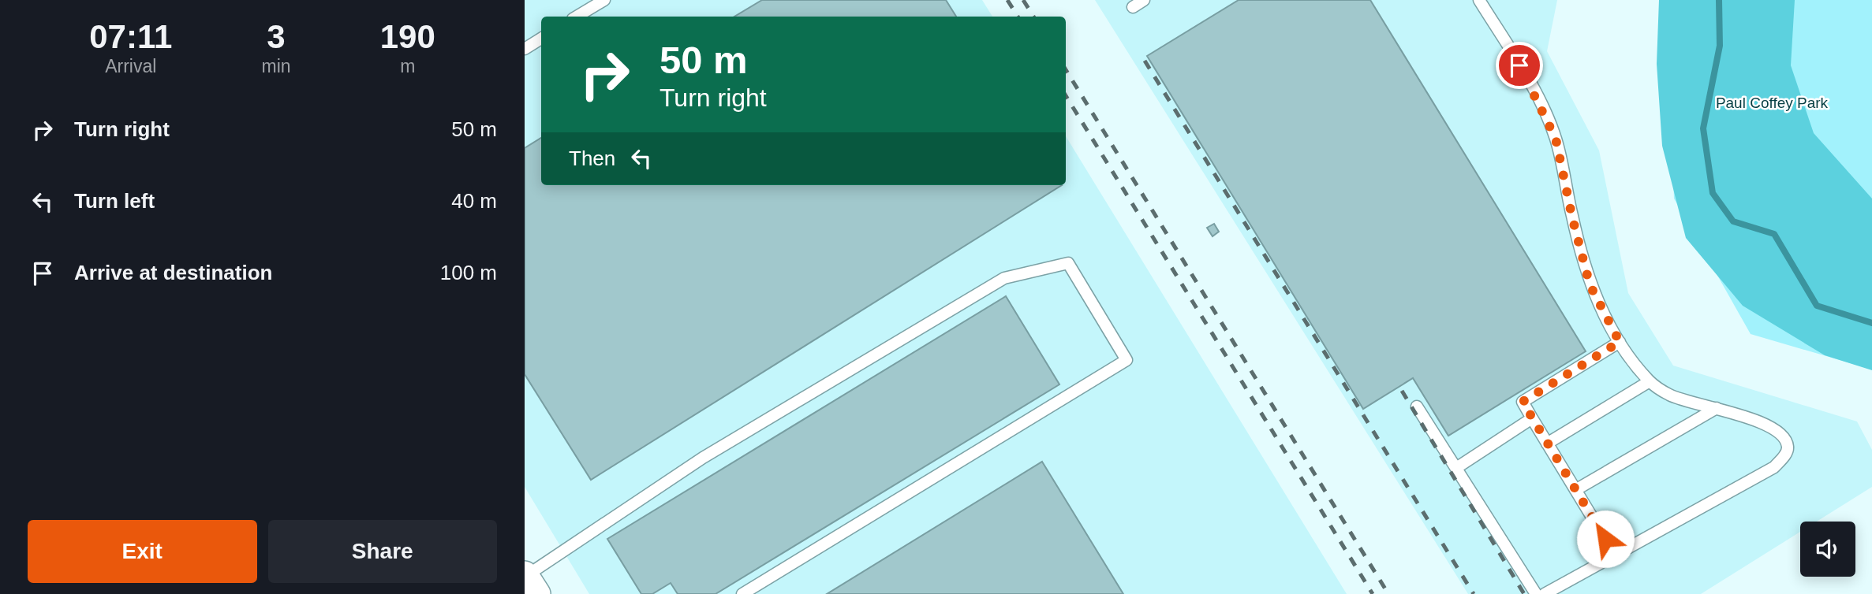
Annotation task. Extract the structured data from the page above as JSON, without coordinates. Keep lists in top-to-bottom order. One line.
{"parks":["Paul Coffey Park"],"page":{"eta":["07:11","Arrival","3","min","190","m"],"turn":["50 m","Turn right"],"list":[{"name":"Turn right","value":"50 m"},{"name":"Turn left","value":"40 m"},{"name":"Arrive at destination","value":"100 m"}],"then":"Then","buttons":["Exit","Share"]}}
